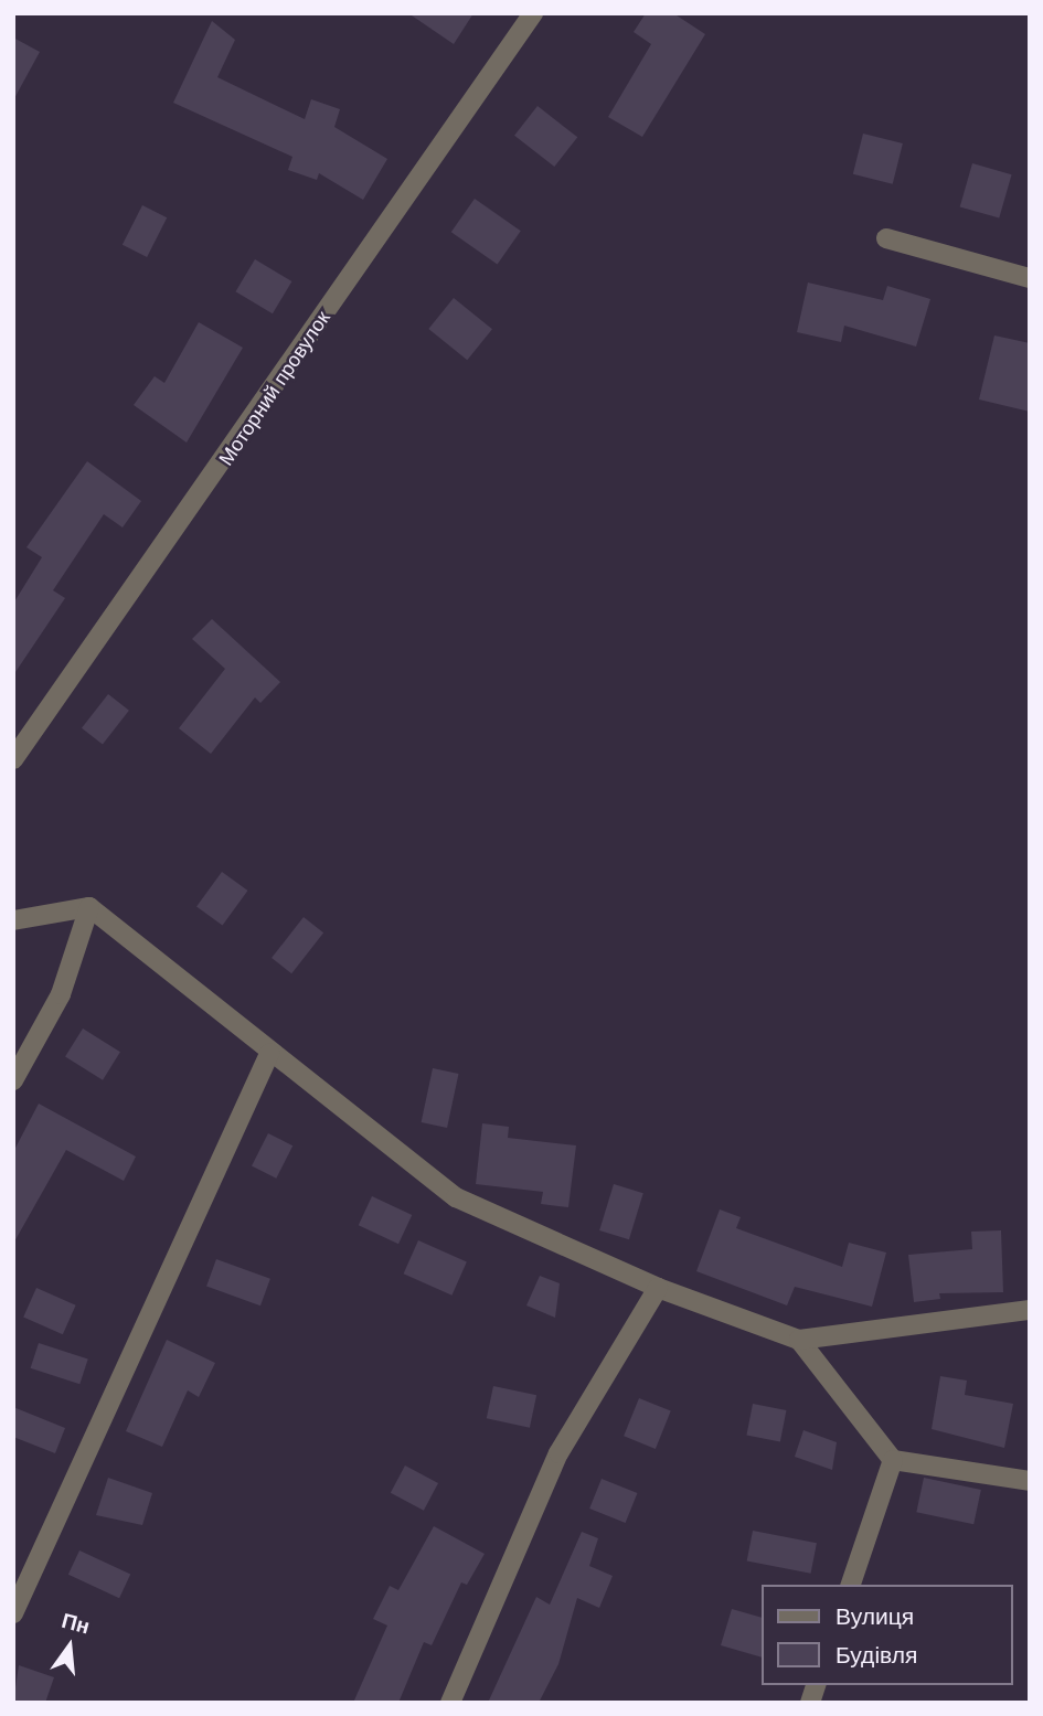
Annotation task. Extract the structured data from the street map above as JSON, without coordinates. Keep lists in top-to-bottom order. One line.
{"streets":{"street":["Моторний провулок"]},"legend":["Вулиця","Будівля"],"north":"top"}
